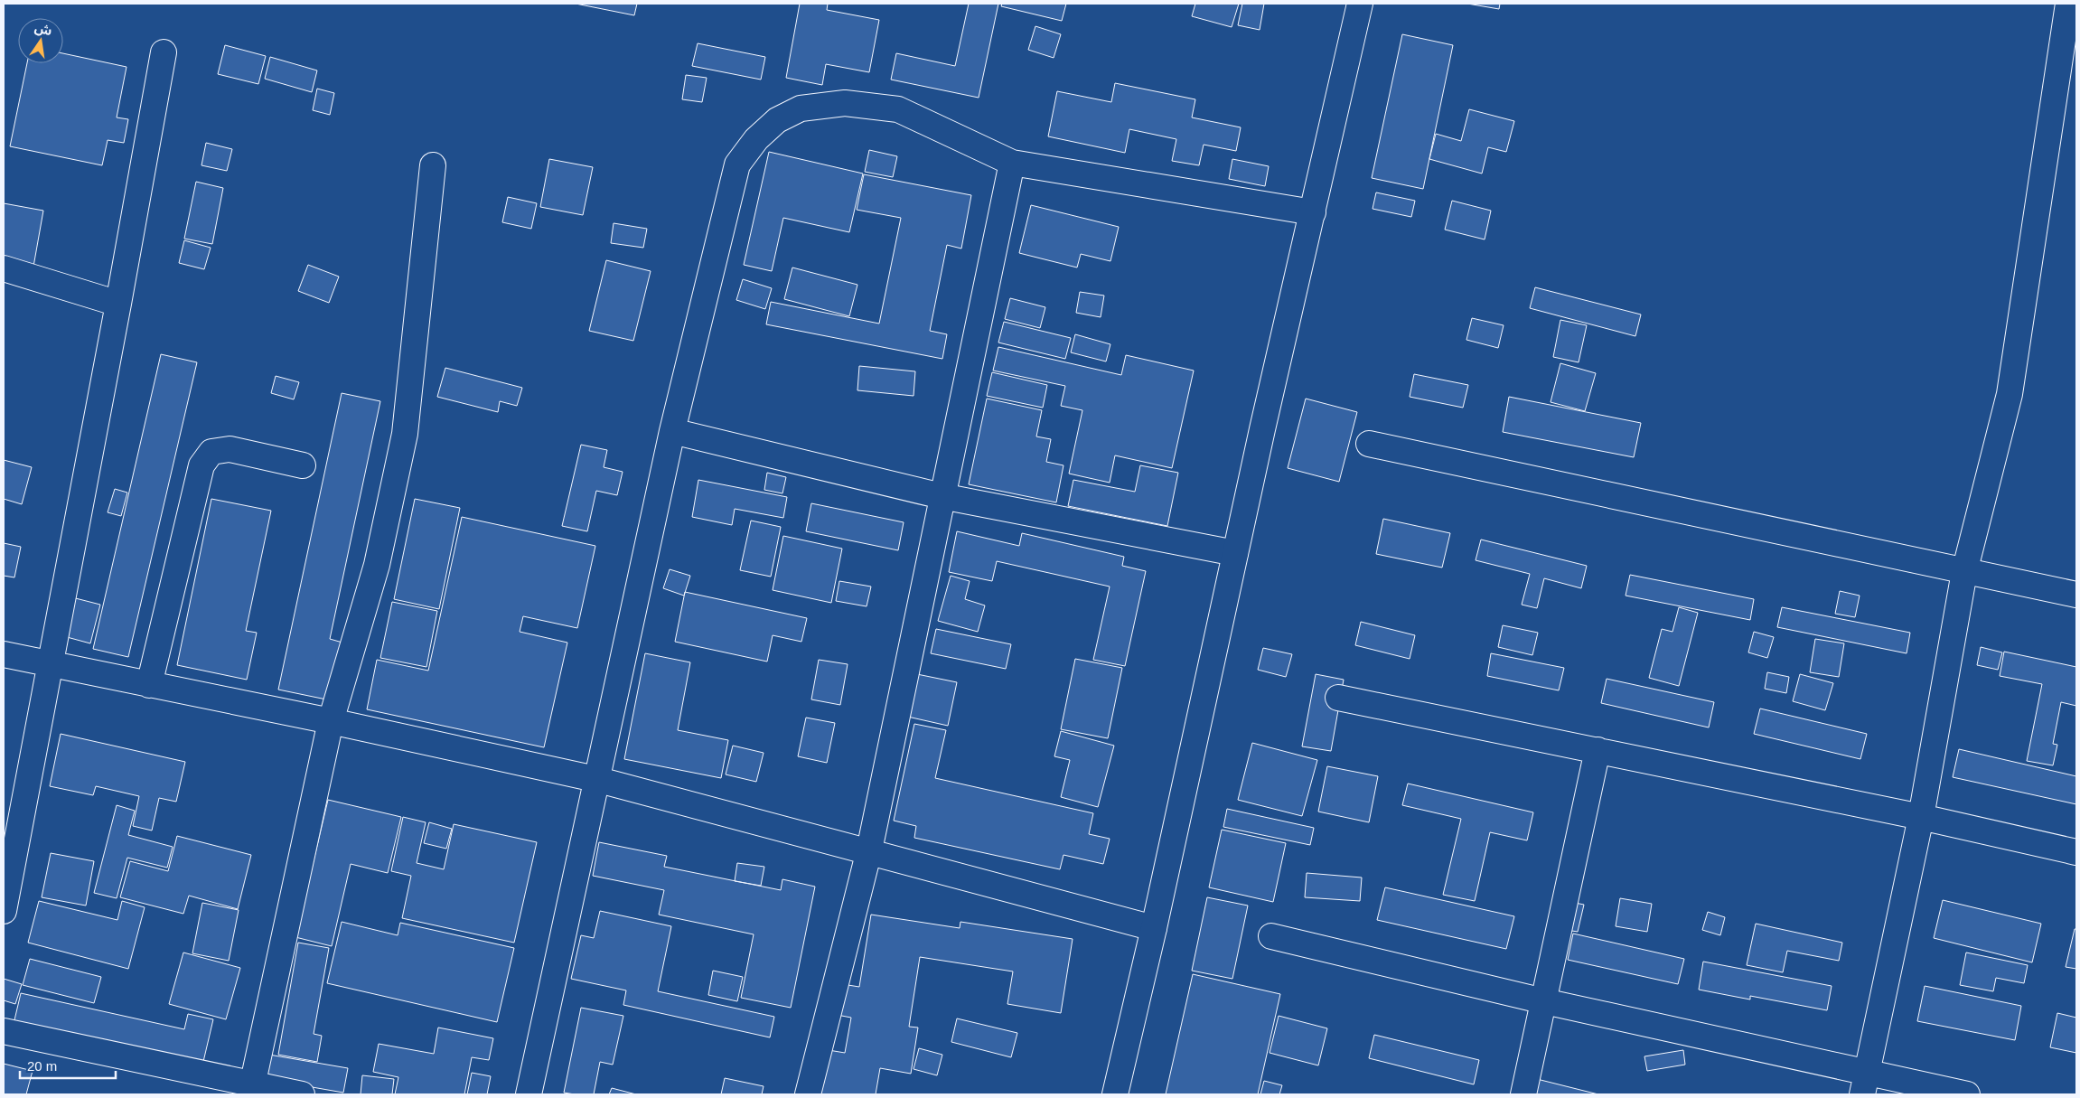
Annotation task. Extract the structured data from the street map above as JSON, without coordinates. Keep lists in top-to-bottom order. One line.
{"scale_bar":"20 m","north":"top"}
